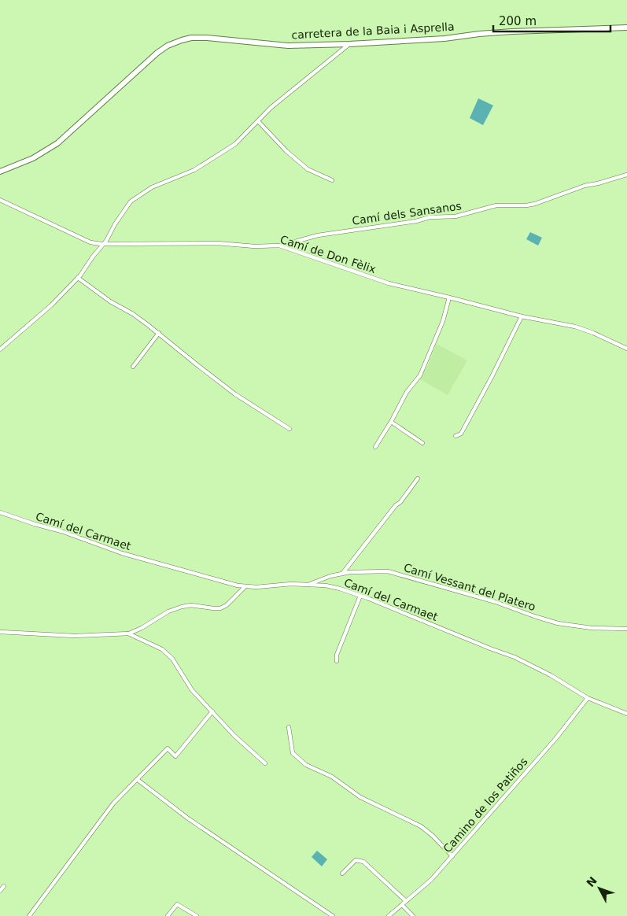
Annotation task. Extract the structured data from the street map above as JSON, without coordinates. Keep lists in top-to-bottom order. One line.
{"streets":{"main road":["carretera de la Baia i Asprella"],"street":["Camí dels Sansanos","Camí de Don Fèlix","Camí del Carmaet","Camí Vessant del Platero","Camino de los Patiños"]},"crossings":[["Camí dels Sansanos","Camí de Don Fèlix"],["Camí del Carmaet","Camí Vessant del Platero"],["Camí del Carmaet","Camino de los Patiños"]],"scale_bar":"200 m","north":"top left"}
